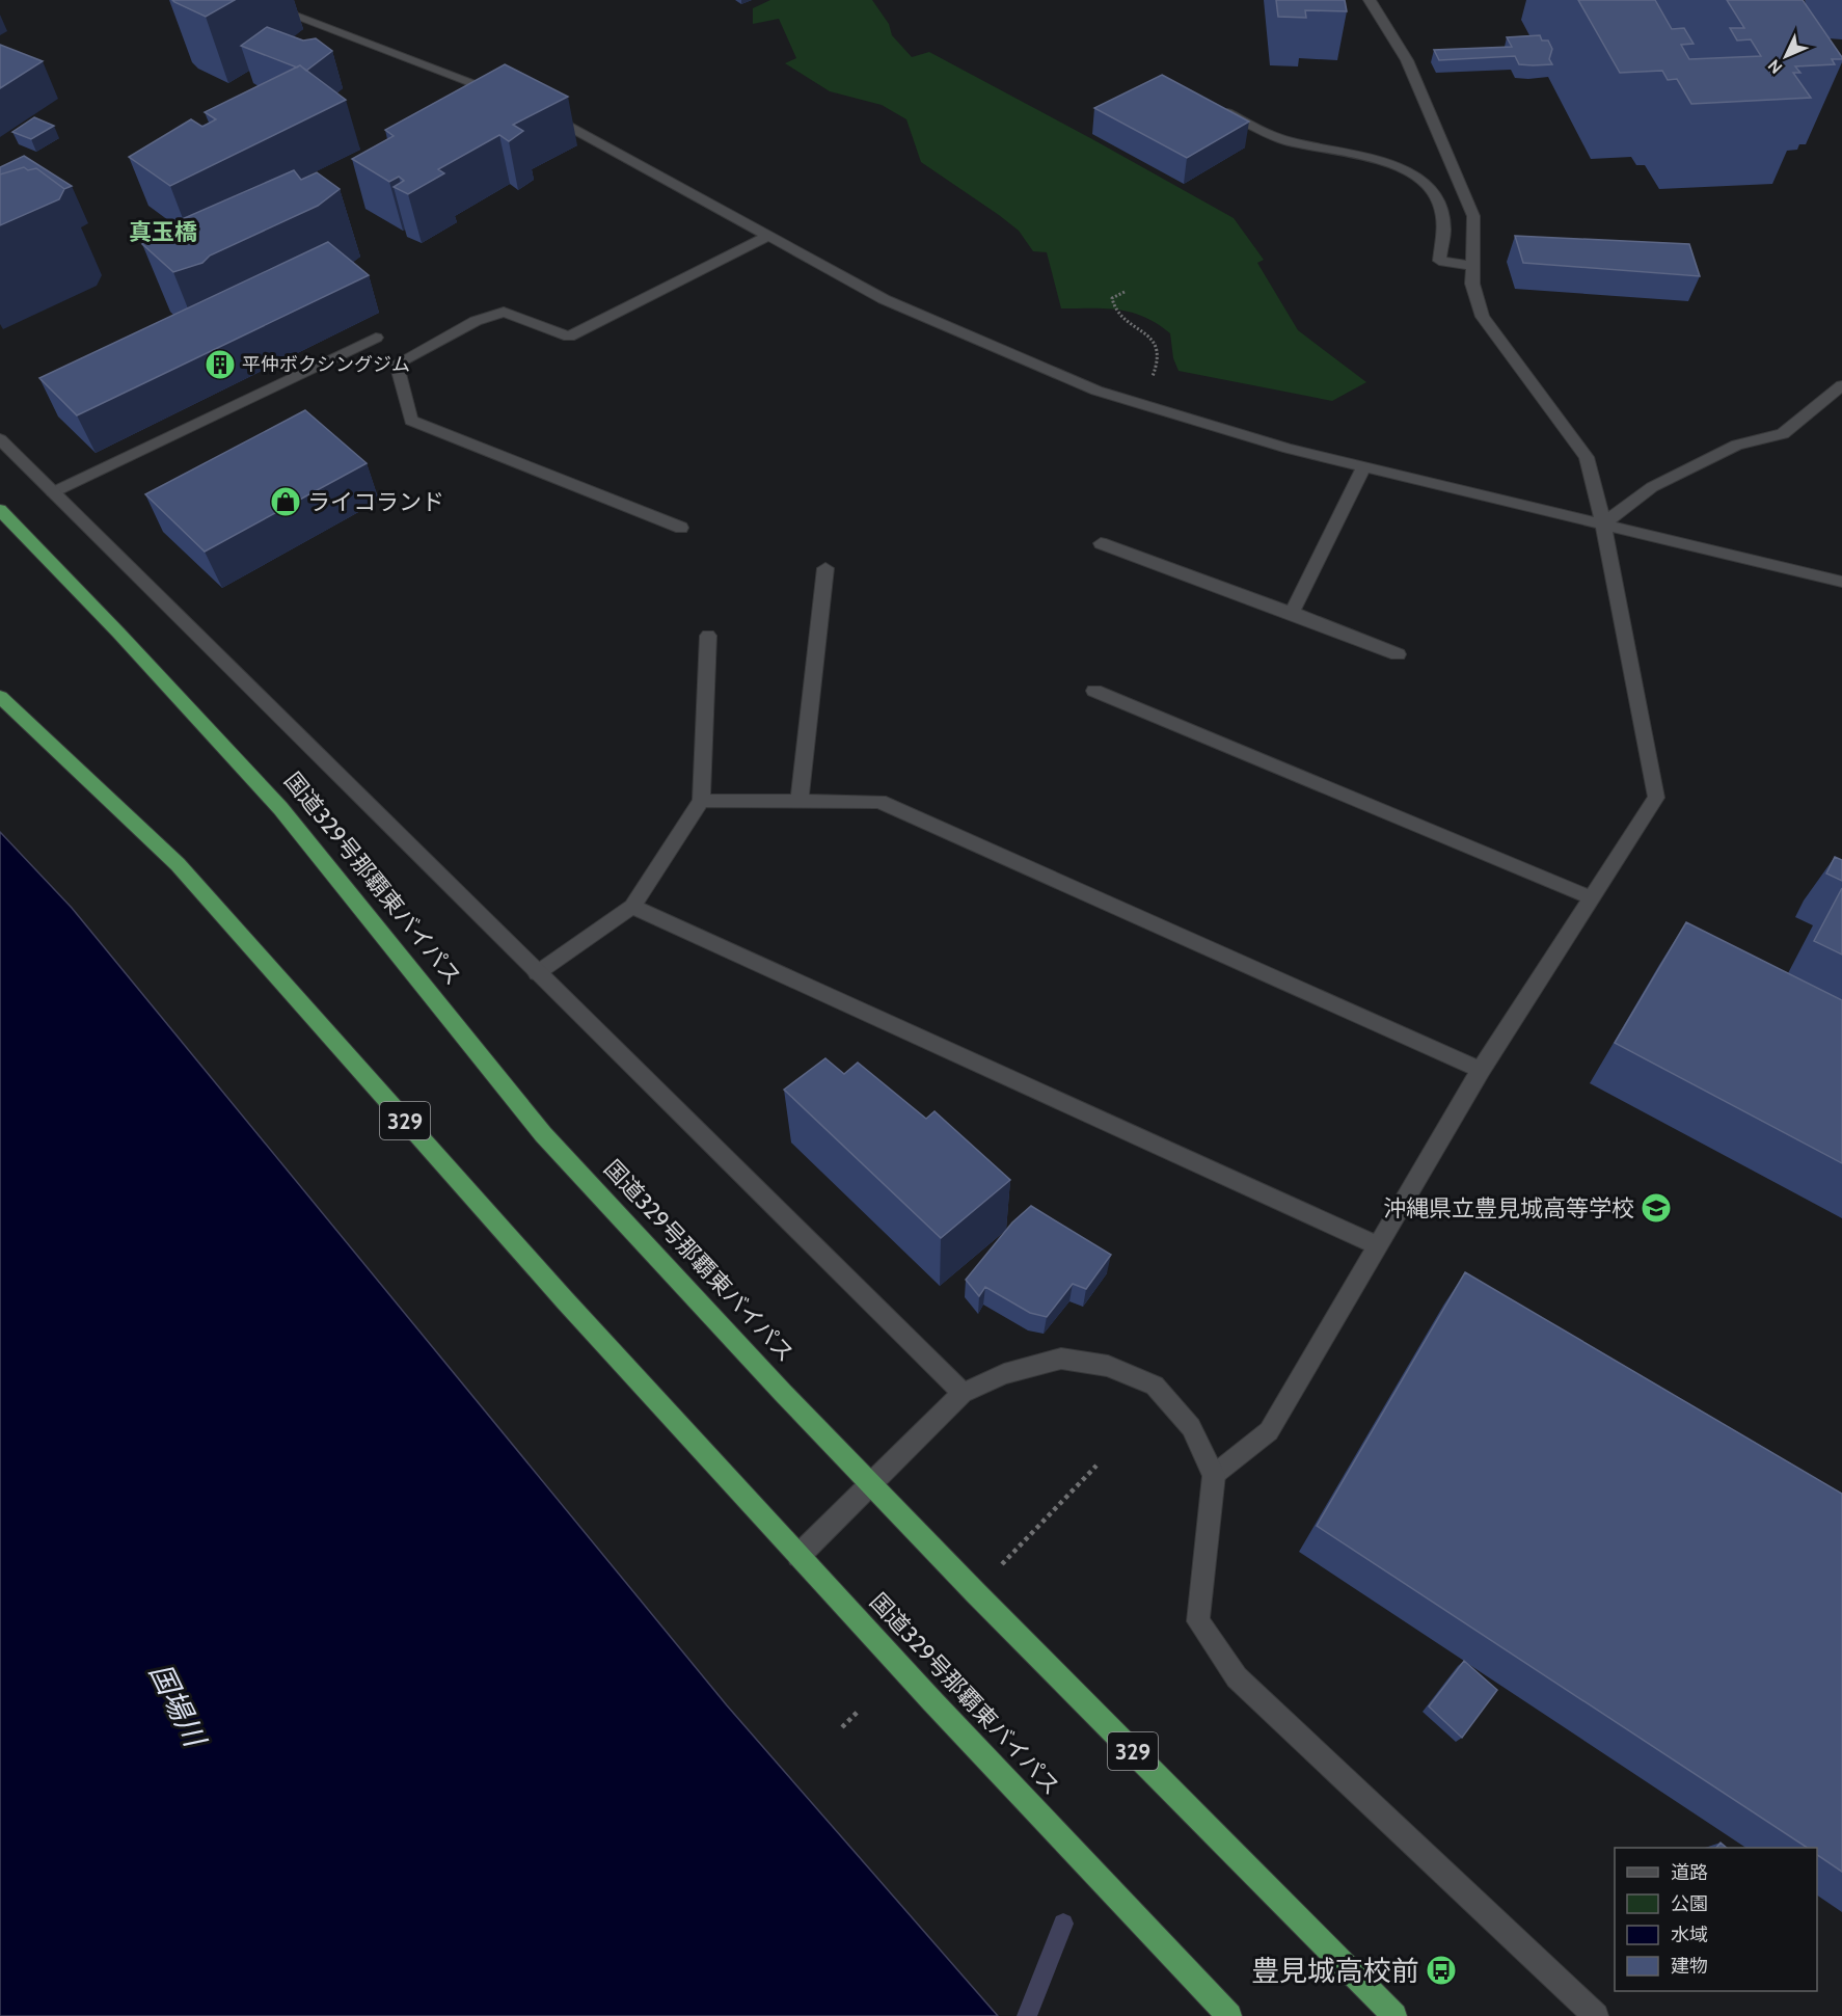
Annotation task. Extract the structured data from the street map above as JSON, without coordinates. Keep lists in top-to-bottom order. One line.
{"streets":{"highway":["国道329号那覇東バイパス","329"]},"districts":["真玉橋"],"water":["国場川"],"places":{"building":["平仲ボクシングジム"],"shop":["ライコランド"],"school or university":["沖縄県立豊見城高等学校"],"bus stop":["豊見城高校前"]},"legend":["道路","公園","水域","建物"],"north":"bottom left"}
